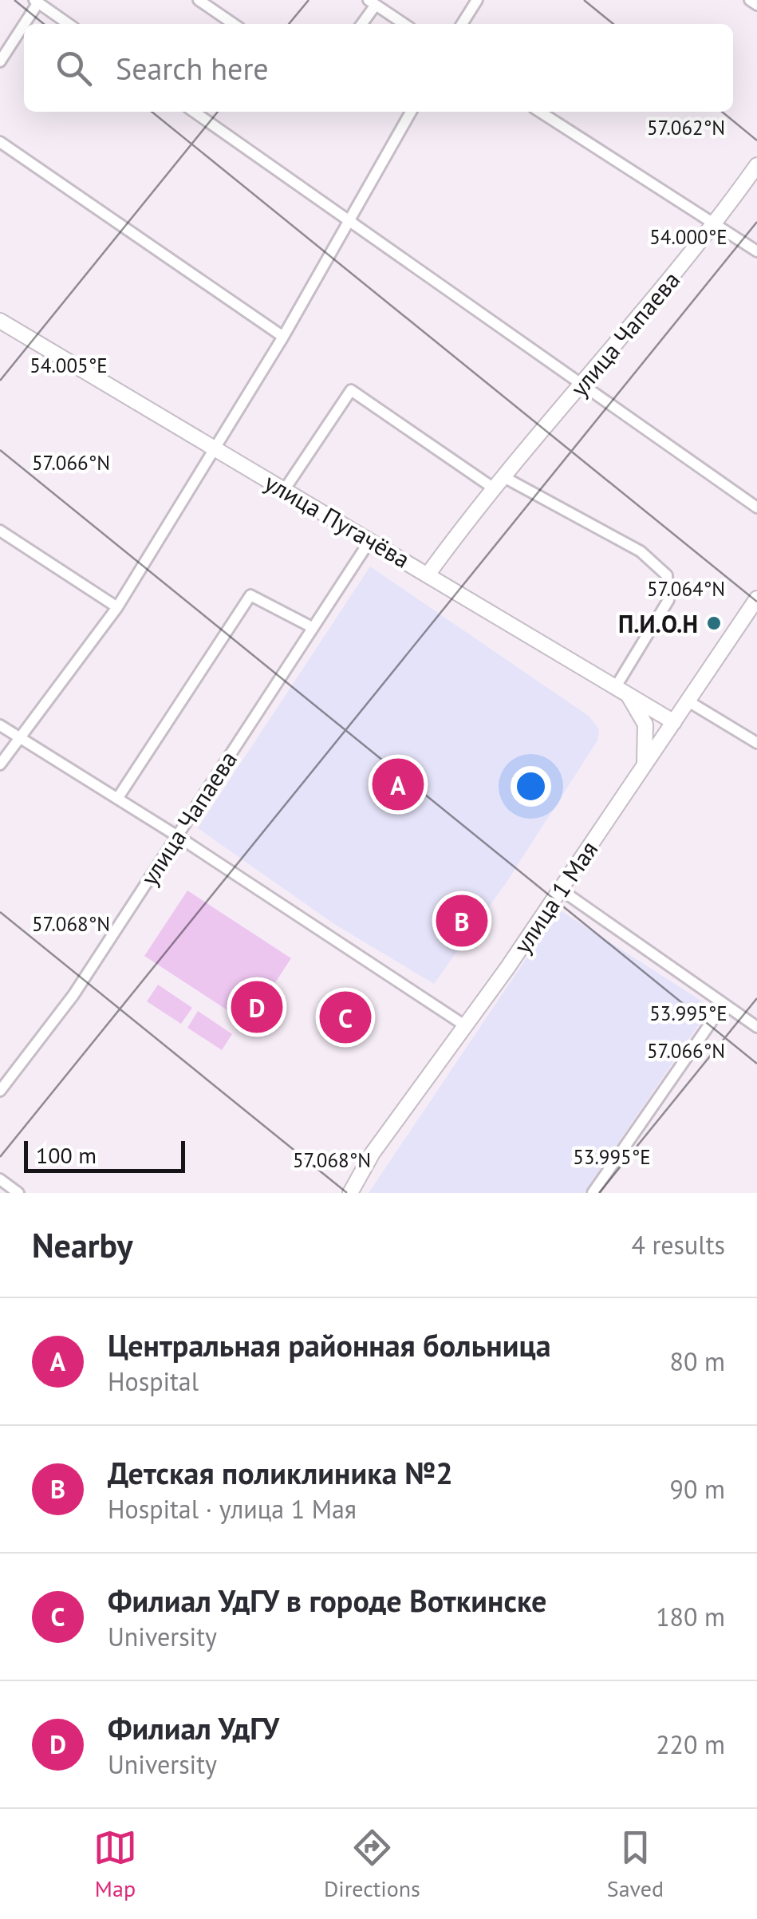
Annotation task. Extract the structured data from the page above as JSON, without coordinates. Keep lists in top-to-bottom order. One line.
{"streets":{"main road":["улица Чапаева","улица Пугачёва","улица 1 Мая"]},"crossings":[["улица Чапаева","улица Пугачёва"],["улица Пугачёва","улица 1 Мая"]],"places":["П.И.О.Н"],"scale_bar":"100 m","page":{"search":"Search here","pins":["A","B","D","C"],"scale":"100 m","heading":["Nearby","4 results"],"list":[{"mark":"A","name":"Центральная районная больница","note":"Hospital","value":"80 m"},{"mark":"B","name":"Детская поликлиника №2","note":"Hospital · улица 1 Мая","value":"90 m"},{"mark":"C","name":"Филиал УдГУ в городе Воткинске","note":"University","value":"180 m"},{"mark":"D","name":"Филиал УдГУ","note":"University","value":"220 m"}],"nav":["Map","Directions","Saved"]},"coordinates":["57.062°N","54.000°E","54.005°E","57.066°N","57.064°N","57.068°N","53.995°E"]}
